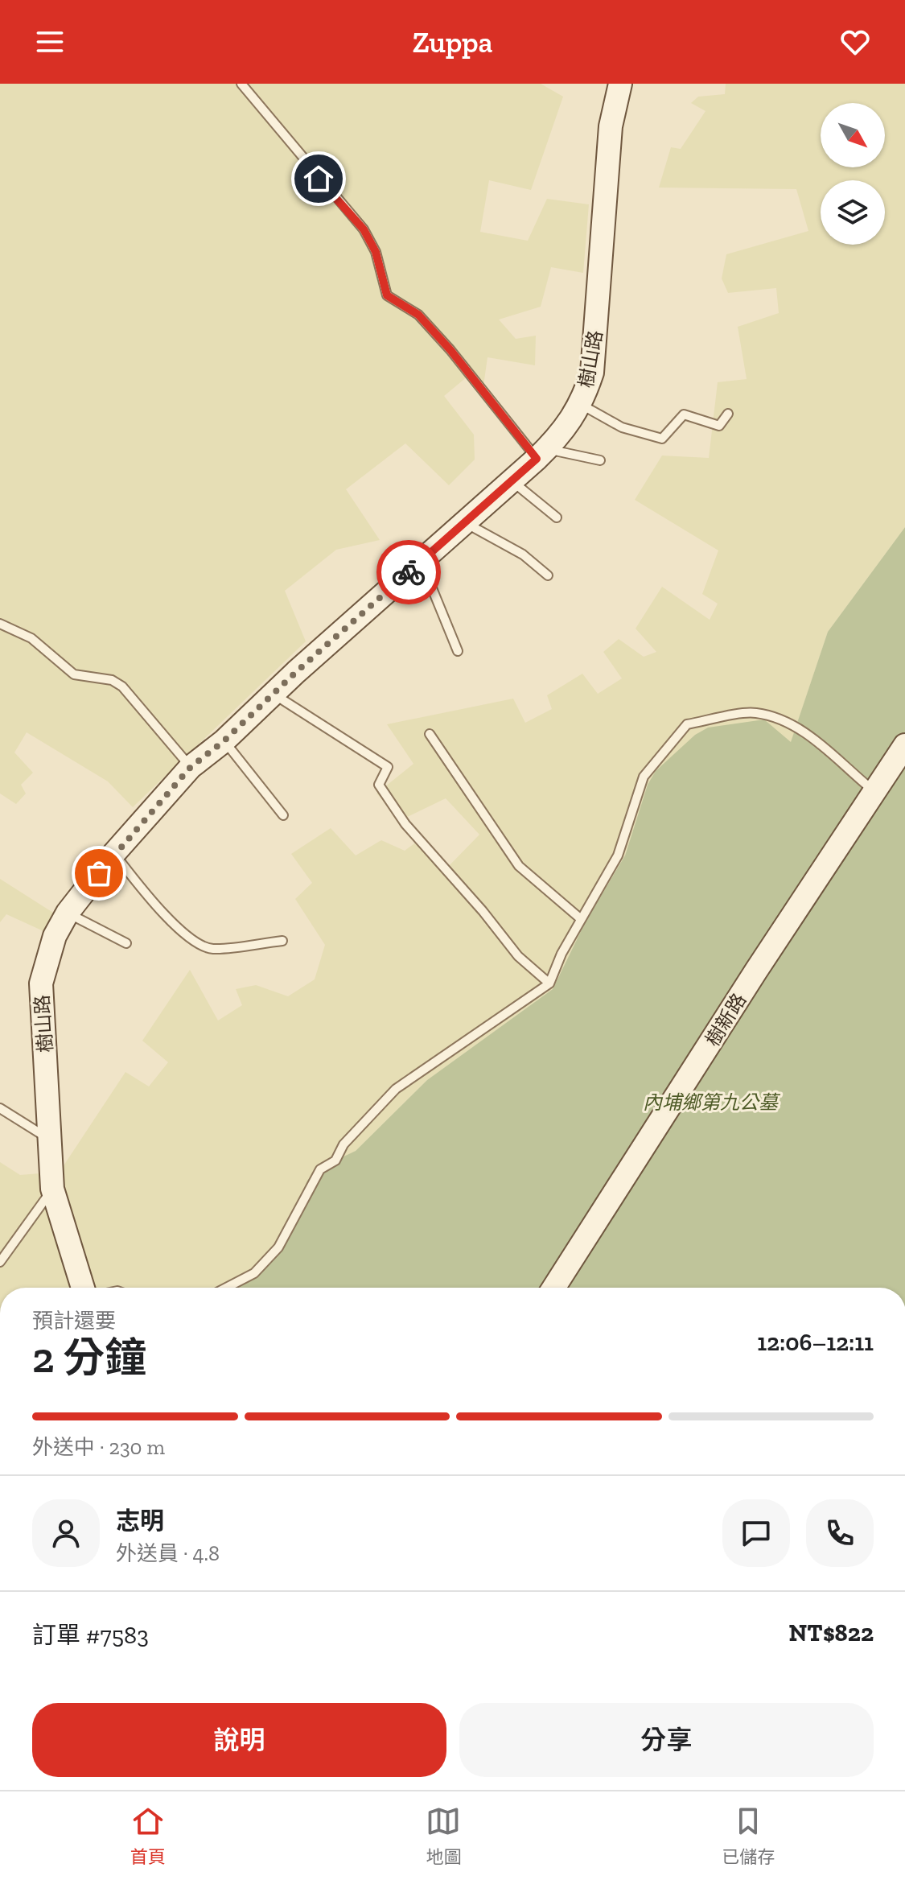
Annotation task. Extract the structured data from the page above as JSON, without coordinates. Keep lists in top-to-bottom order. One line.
{"streets":{"street":["樹山路","樹新路"]},"parks":["內埔鄉第九公墓"],"north":"bottom right","page":{"header":"Zuppa","heading":["2 分鐘","預計還要","12:06–12:11"],"panel":["志明","外送員 · 4.8","訂單 #7583","NT$822"],"bar":"外送中 · 230 m","buttons":["說明","分享"],"tabs":["首頁","地圖","已儲存"]}}
